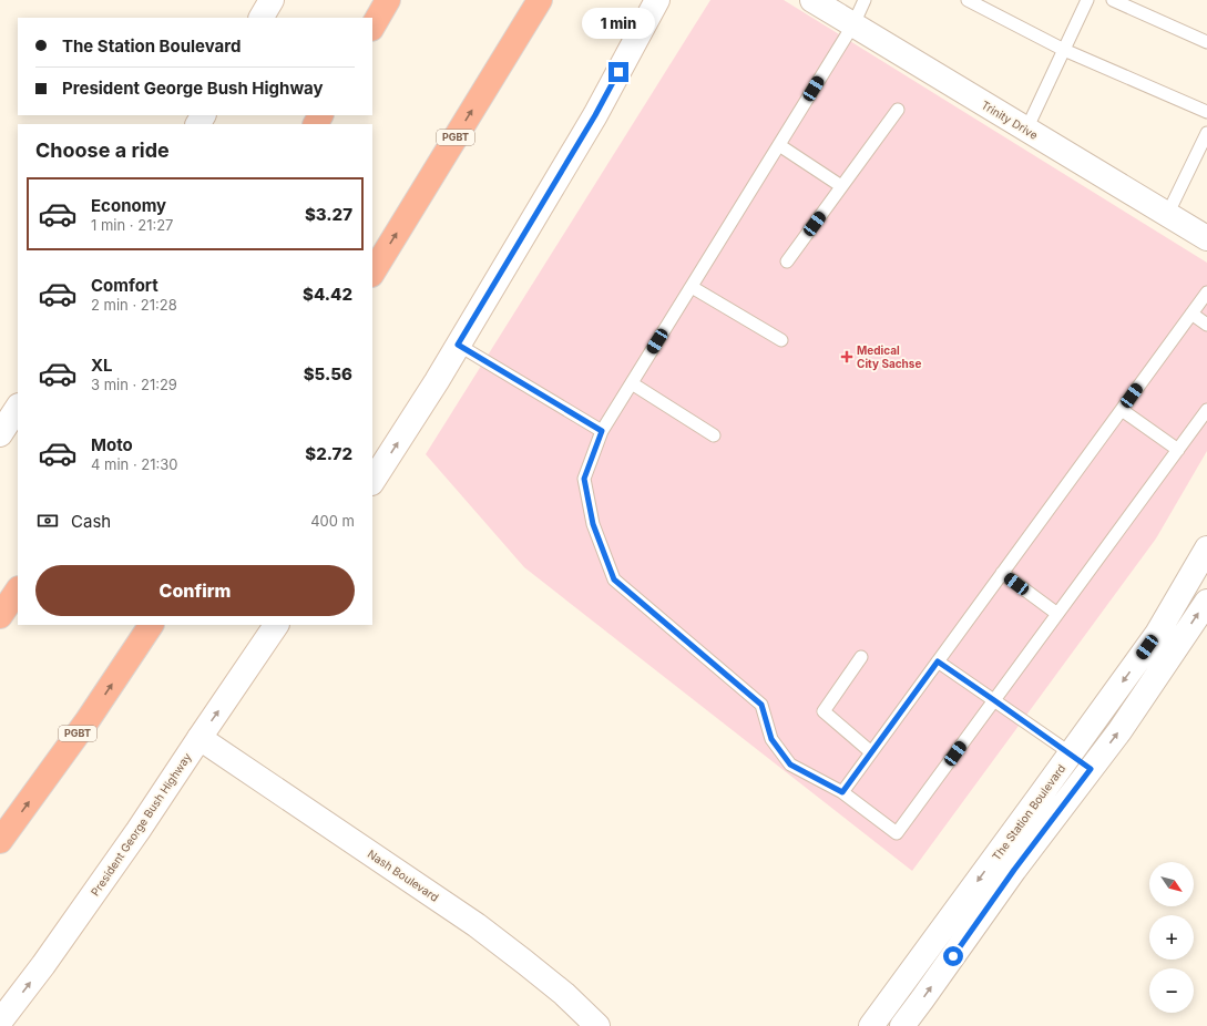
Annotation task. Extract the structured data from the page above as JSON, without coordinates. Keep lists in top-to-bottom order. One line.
{"streets":{"highway":["PGBT"],"street":["Trinity Drive","The Station Boulevard","President George Bush Highway","Nash Boulevard"]},"crossings":[["President George Bush Highway","Nash Boulevard"]],"one_way":["President George Bush Highway"],"places":{"health":["Medical City Sachse"]},"north":"bottom right","page":{"bubble":"1 min","banner":["The Station Boulevard","President George Bush Highway"],"heading":"Choose a ride","list":[{"name":"Economy","note":"1 min · 21:27","value":"$3.27"},{"name":"Comfort","note":"2 min · 21:28","value":"$4.42"},{"name":"XL","note":"3 min · 21:29","value":"$5.56"},{"name":"Moto","note":"4 min · 21:30","value":"$2.72"}],"pay":["Cash","400 m"],"buttons":"Confirm","map_buttons":["+","−"]}}
